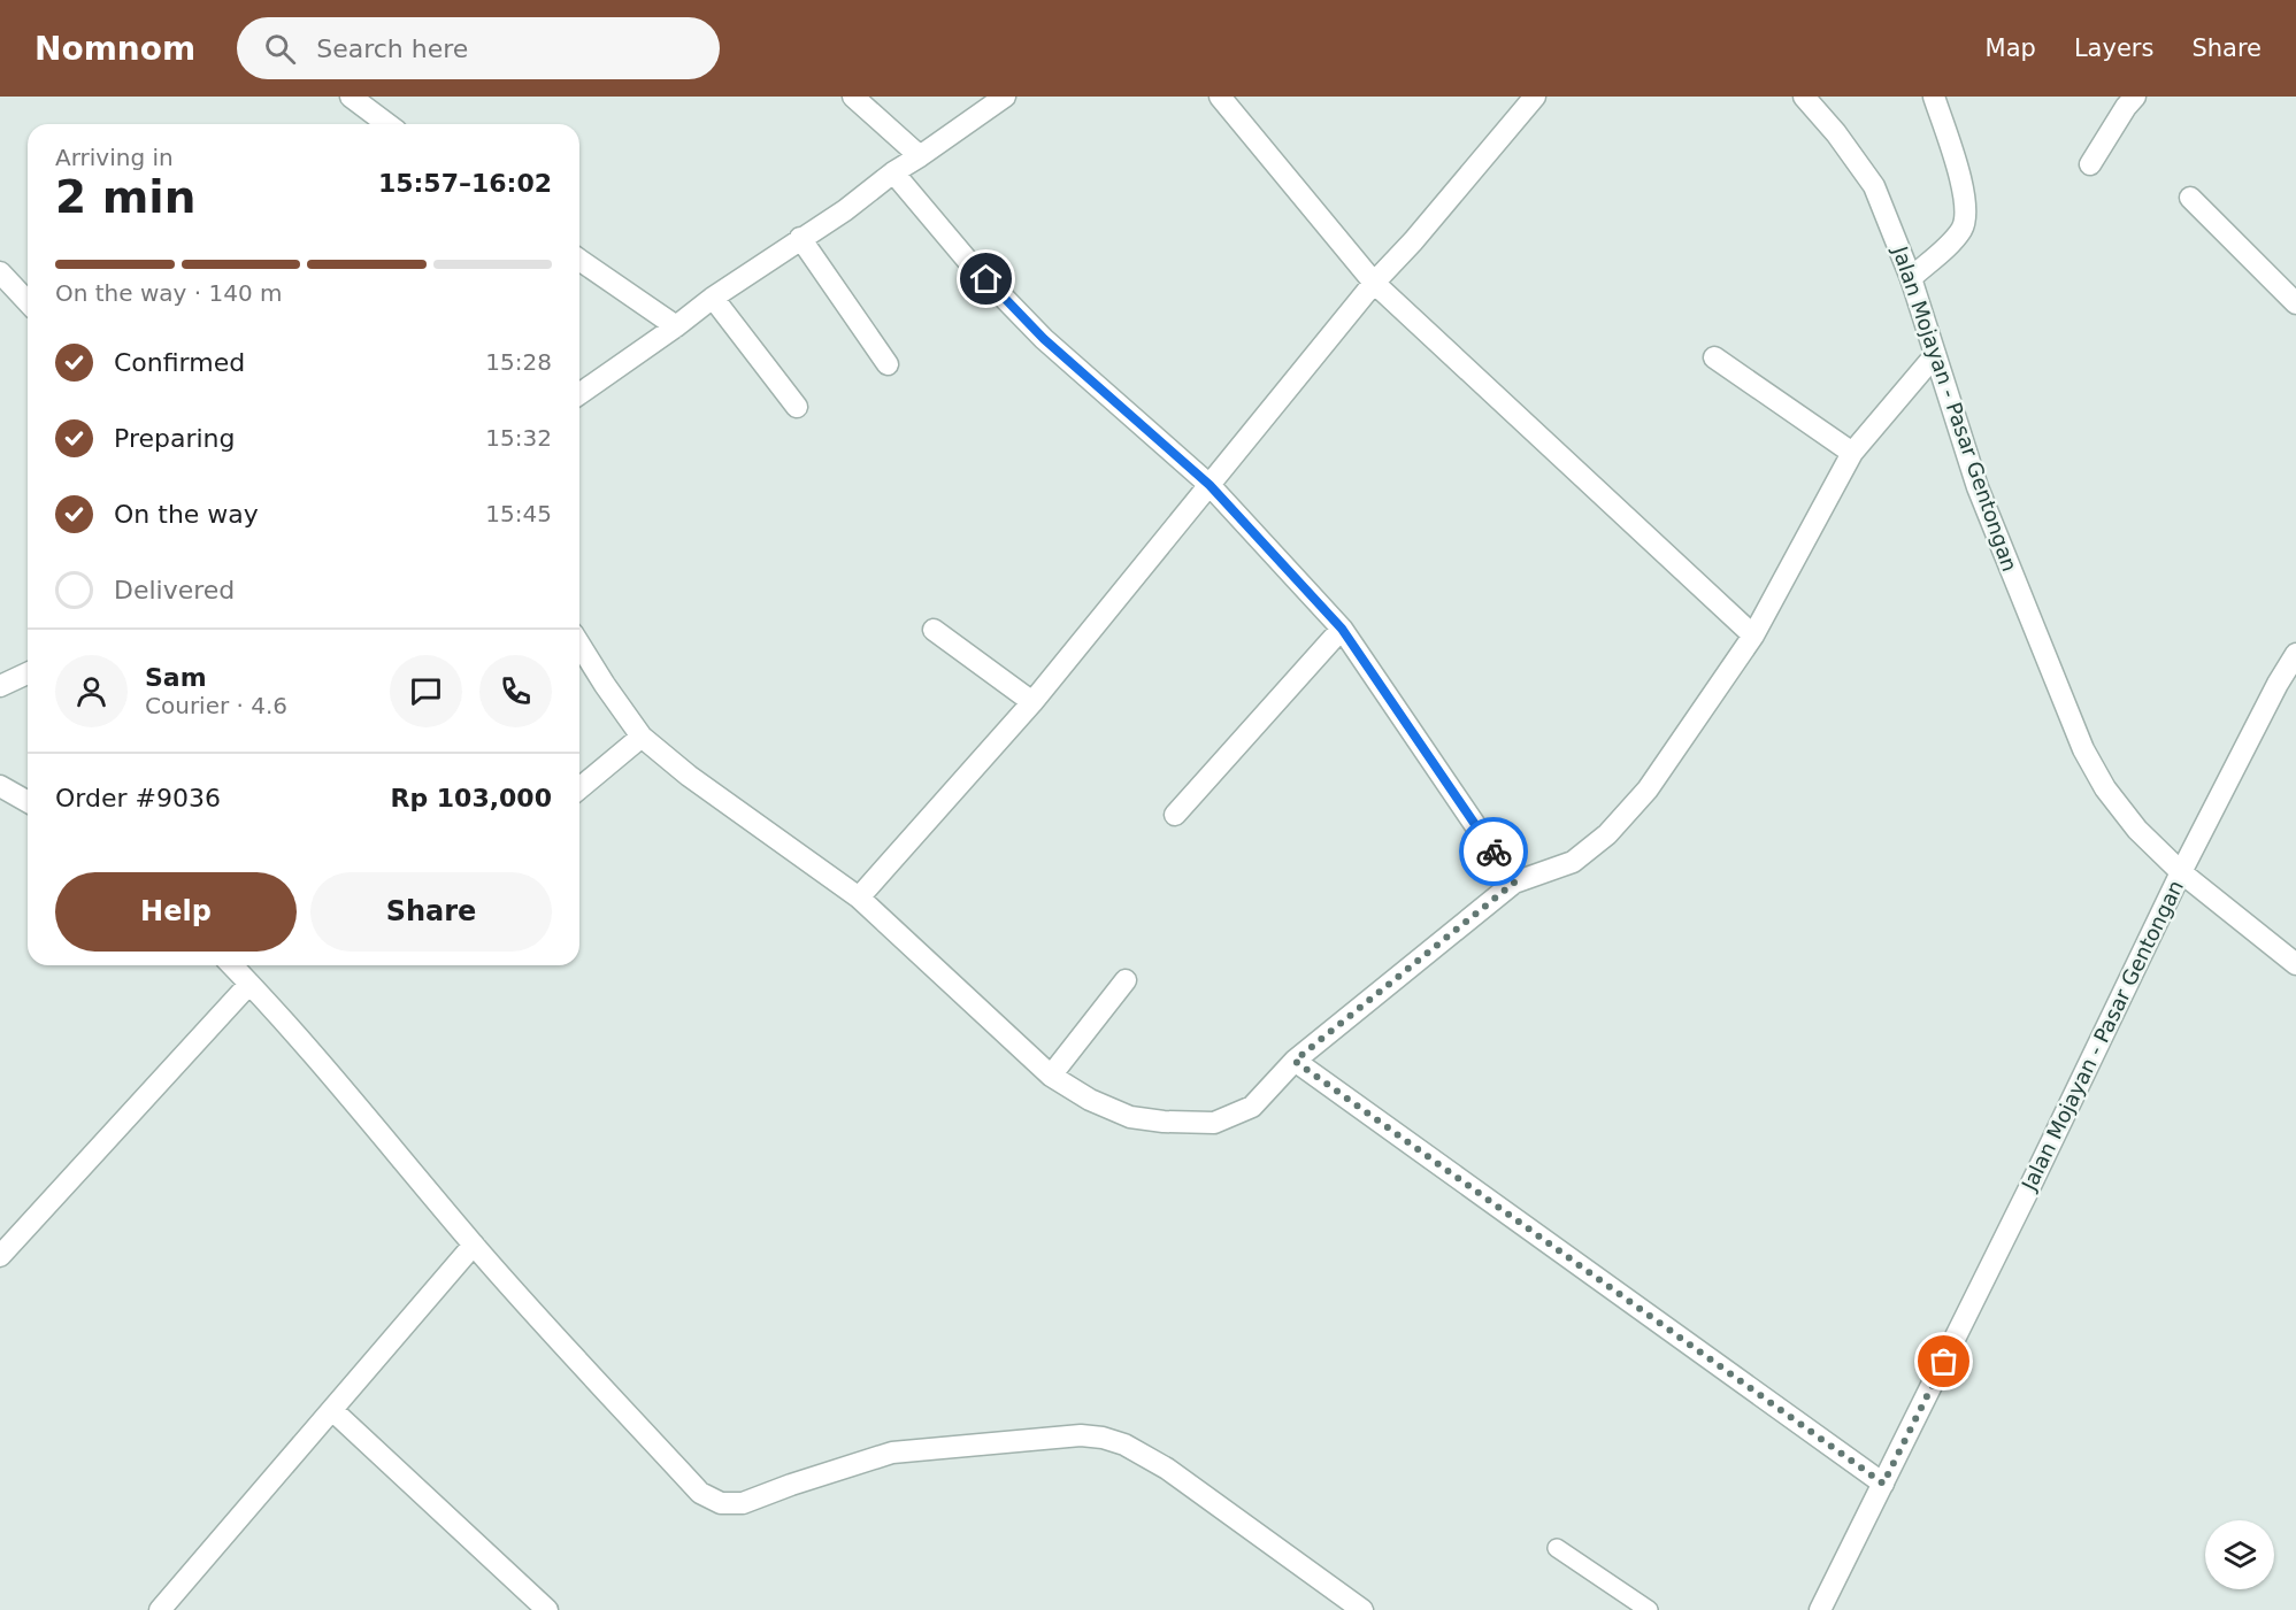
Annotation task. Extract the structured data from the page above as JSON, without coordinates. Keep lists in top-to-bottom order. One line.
{"streets":{"street":["Jalan Mojayan - Pasar Gentongan"]},"page":{"header":"Nomnom","search":"Search here","nav":["Map","Layers","Share"],"heading":["2 min","Arriving in","15:57–16:02"],"panel":["Sam","Courier · 4.6","Order #9036","Rp 103,000"],"bar":"On the way · 140 m","list":[["Confirmed","15:28"],["Preparing","15:32"],["On the way","15:45"],"Delivered"],"buttons":["Help","Share"]}}
